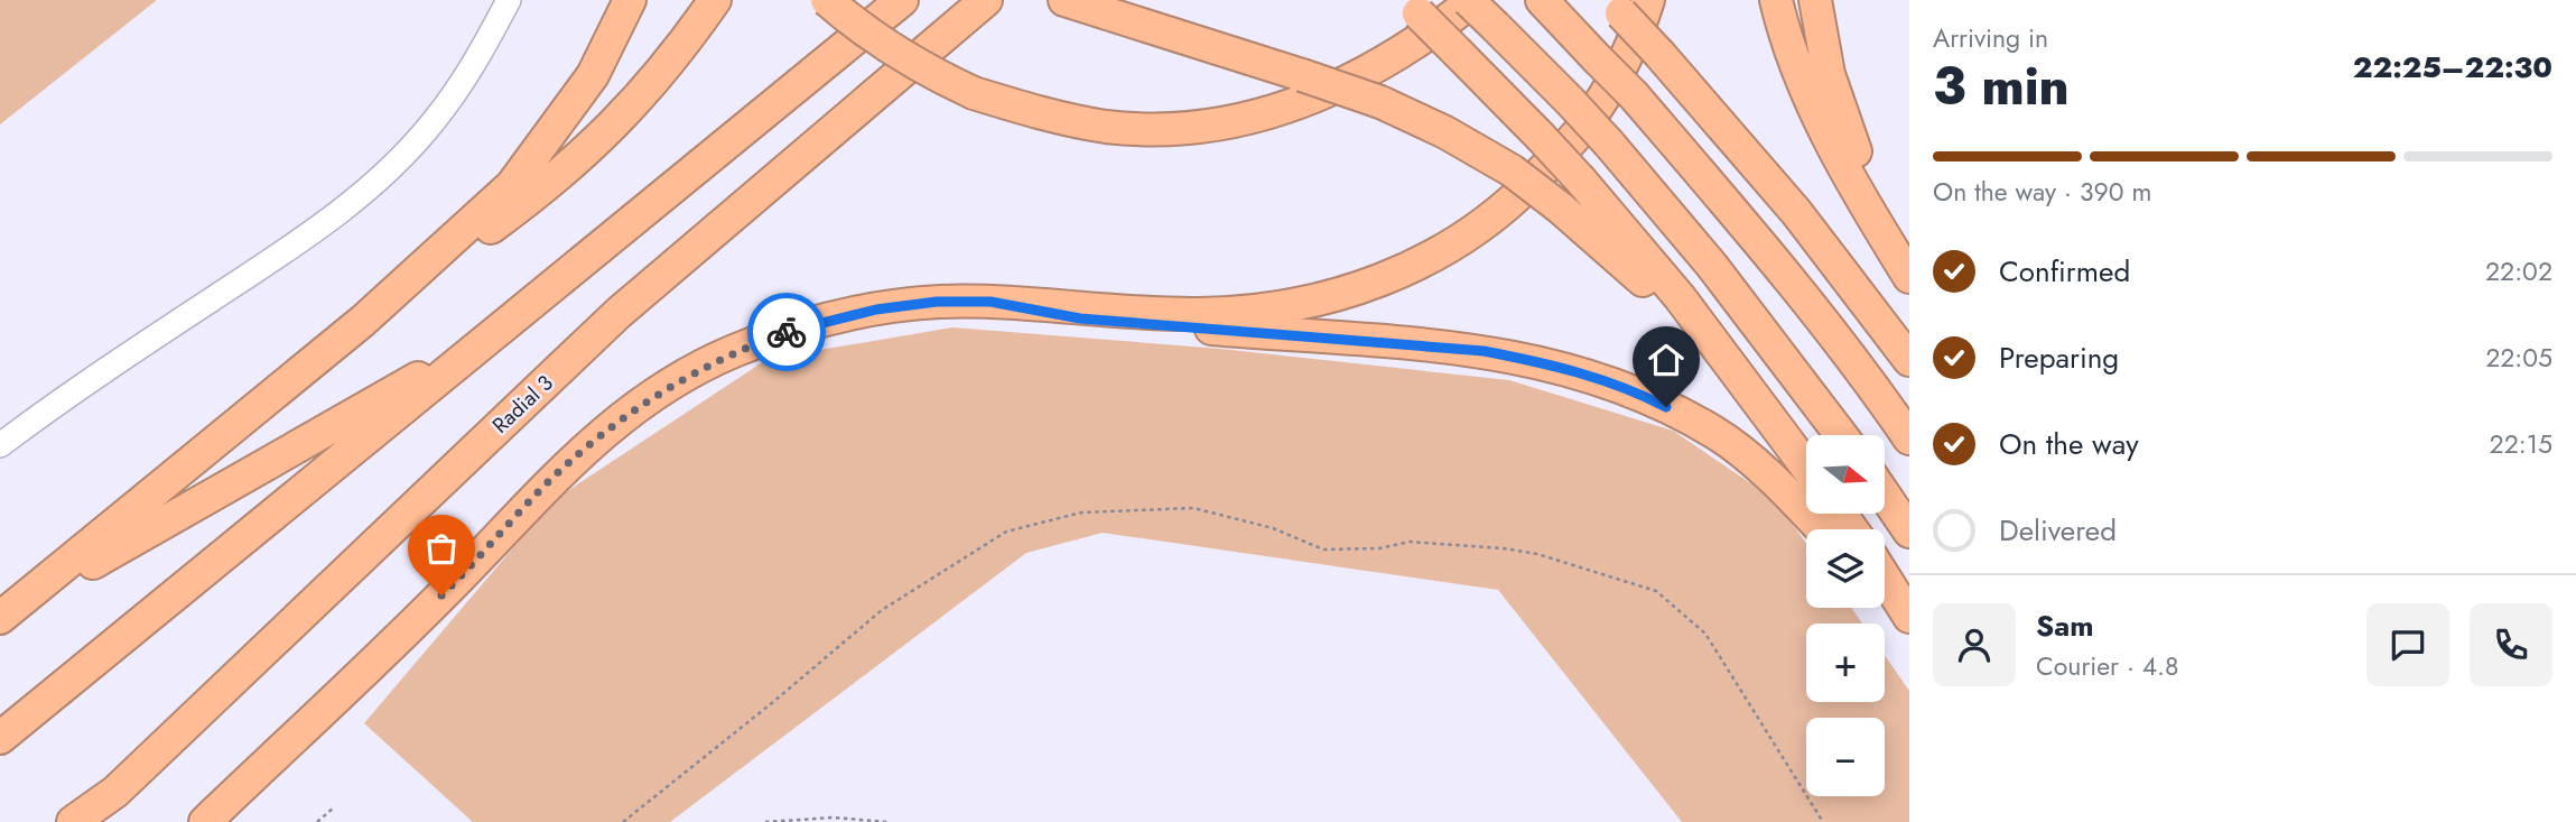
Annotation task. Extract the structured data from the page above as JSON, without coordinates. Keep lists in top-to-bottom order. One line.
{"streets":{"highway":["Radial 3"]},"north":"right","page":{"heading":["3 min","Arriving in","22:25–22:30"],"panel":["Sam","Courier · 4.8"],"bar":"On the way · 390 m","list":[["Confirmed","22:02"],["Preparing","22:05"],["On the way","22:15"],"Delivered"],"map_buttons":["+","−"]}}
